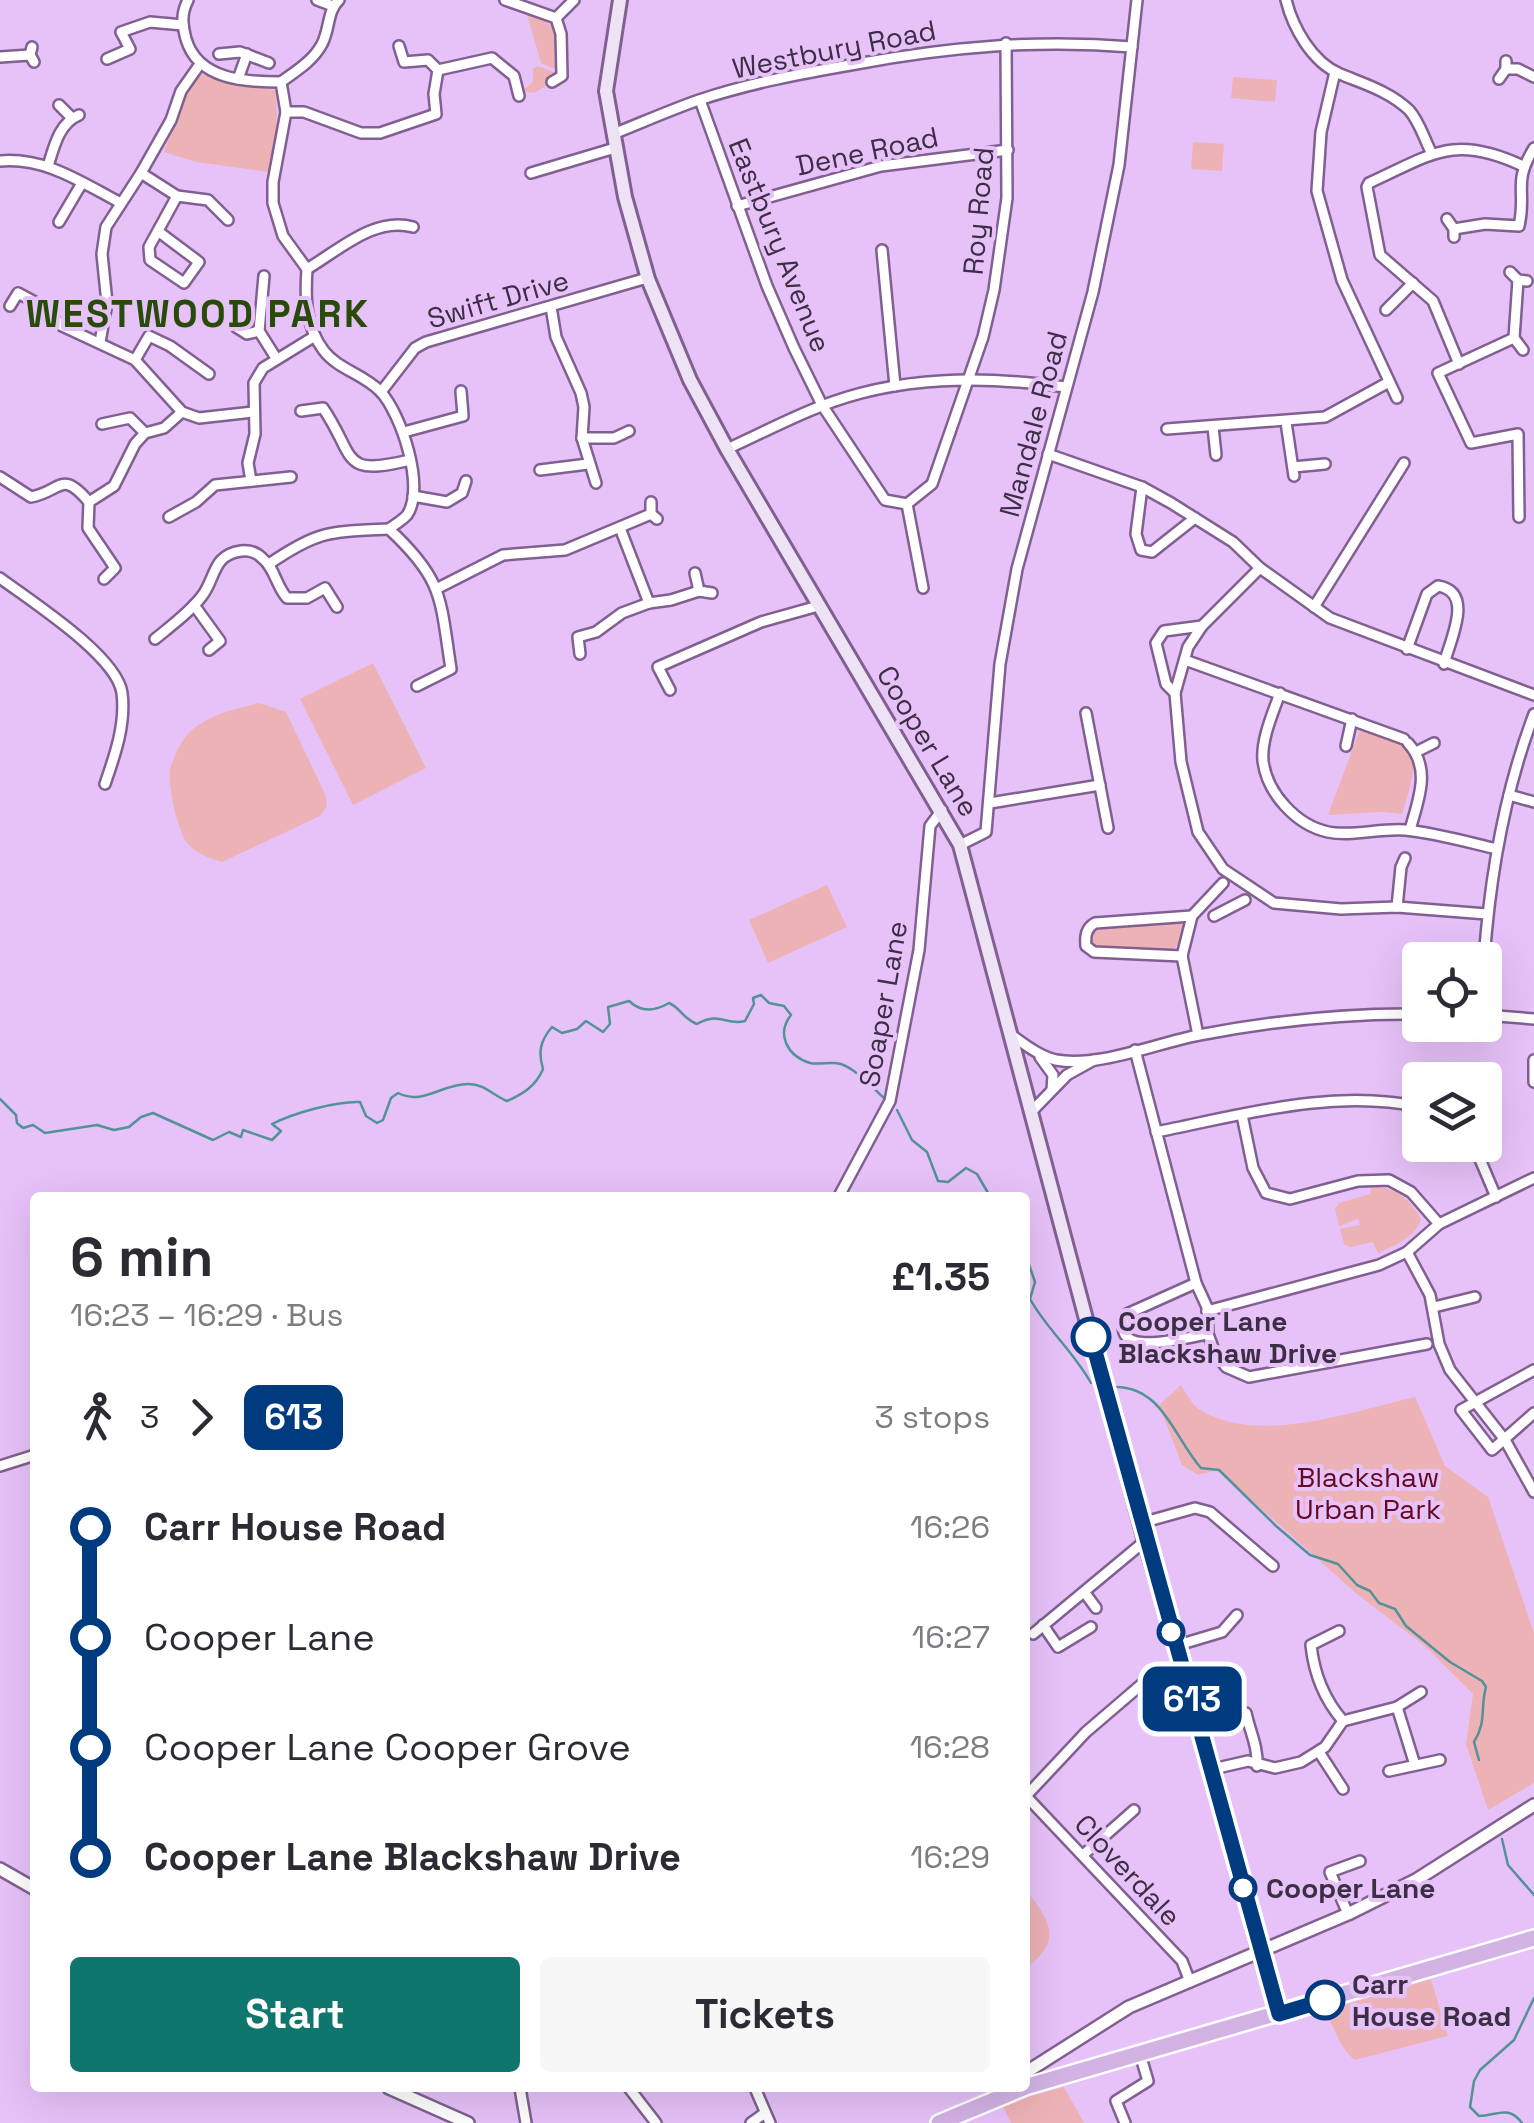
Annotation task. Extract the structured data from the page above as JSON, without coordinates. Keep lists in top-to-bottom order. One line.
{"streets":{"main road":["Cooper Lane"],"street":["Westbury Road","Dene Road","Roy Road","Eastbury Avenue","Swift Drive","Mandale Road","Soaper Lane","Cloverdale"]},"crossings":[["Westbury Road","Roy Road"],["Westbury Road","Eastbury Avenue"],["Westbury Road","Mandale Road"],["Westbury Road","Cooper Lane"],["Dene Road","Roy Road"],["Dene Road","Eastbury Avenue"],["Roy Road","Eastbury Avenue"],["Swift Drive","Cooper Lane"],["Mandale Road","Cooper Lane"],["Cooper Lane","Soaper Lane"]],"districts":["WESTWOOD PARK"],"parks":["Blackshaw Urban Park"],"places":["Cooper Lane Blackshaw Drive","Cooper Lane","Carr House Road"],"lines":["bus line 613"],"page":{"on_map":"613","heading":["6 min","16:23 – 16:29 · Bus","£1.35"],"legs":["3","613","3 stops"],"list":[{"name":"Carr House Road","value":"16:26"},{"name":"Cooper Lane","value":"16:27"},{"name":"Cooper Lane Cooper Grove","value":"16:28"},{"name":"Cooper Lane Blackshaw Drive","value":"16:29"}],"buttons":["Start","Tickets"]}}
